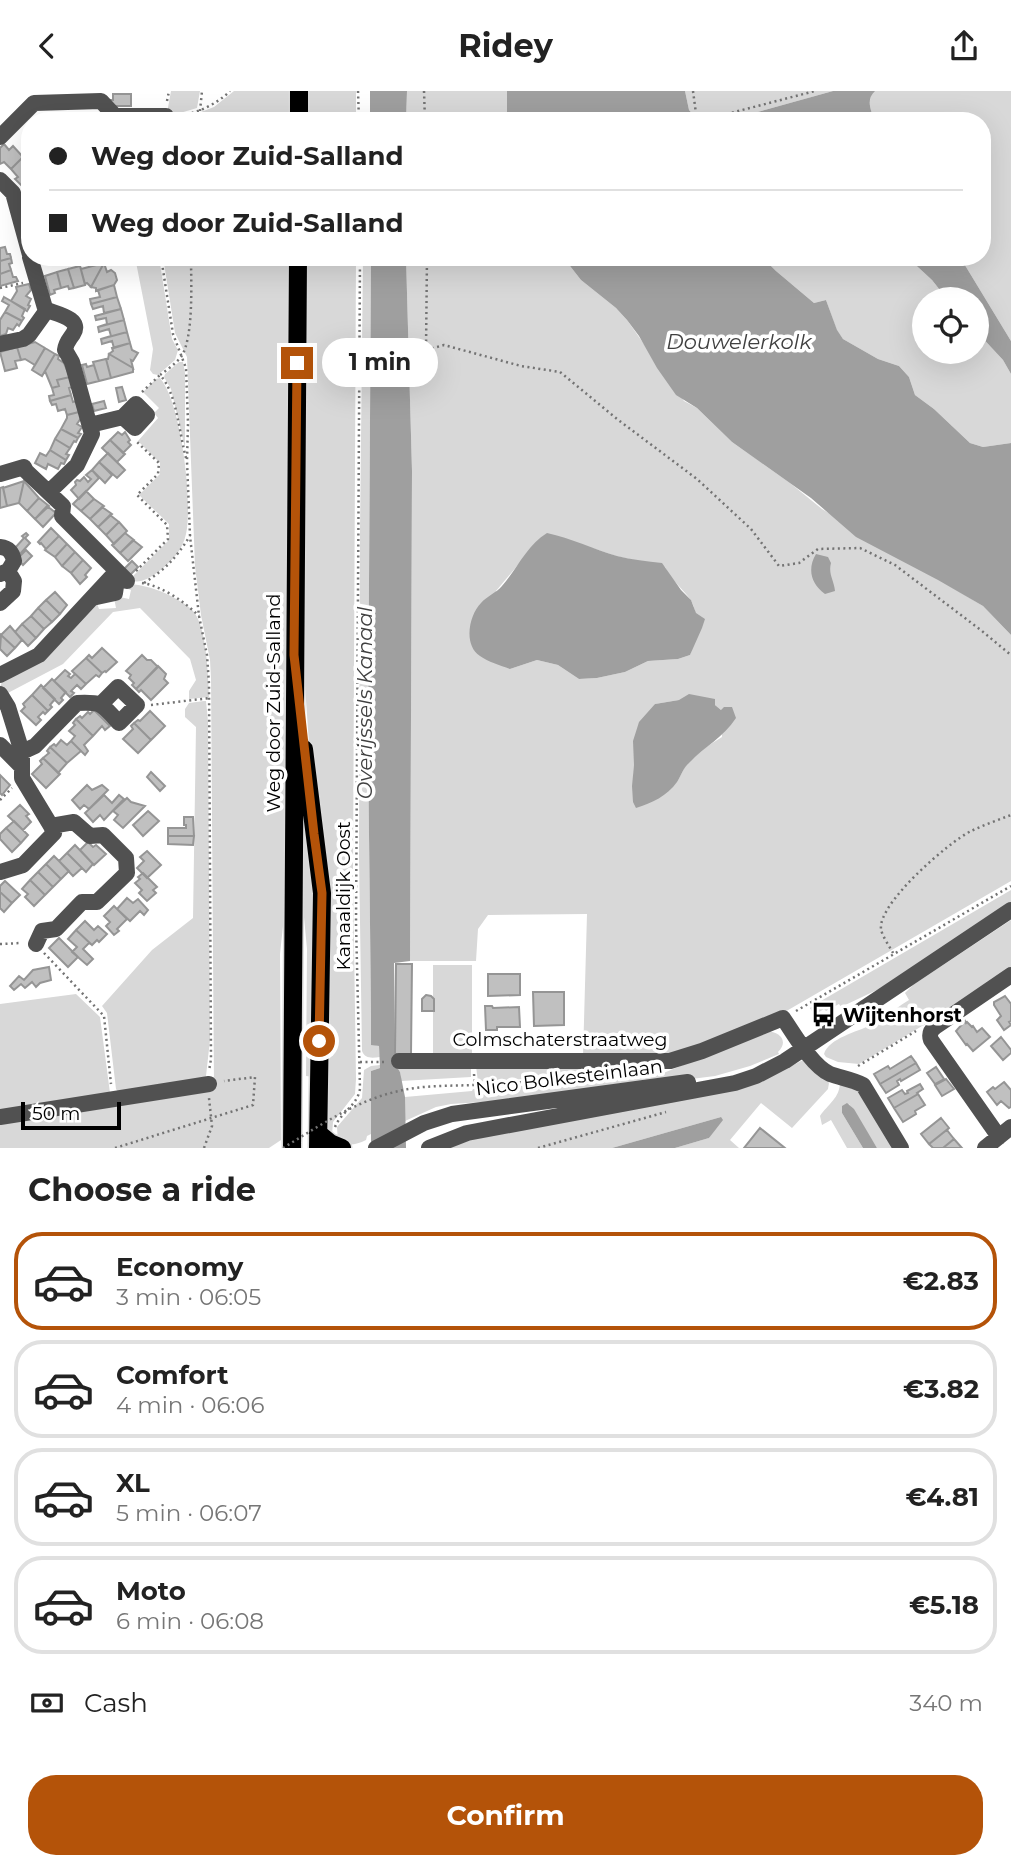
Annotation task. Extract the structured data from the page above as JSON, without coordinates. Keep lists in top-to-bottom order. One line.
{"streets":{"main road":["Weg door Zuid-Salland"],"street":["Colmschaterstraatweg","Nico Bolkesteinlaan"],"path":["Kanaaldijk Oost"]},"crossings":[["Colmschaterstraatweg","Nico Bolkesteinlaan"]],"water":["Douwelerkolk","Overijssels Kanaal"],"places":{"bus stop":["Wijtenhorst"]},"scale_bar":"50 m","page":{"header":"Ridey","banner":["Weg door Zuid-Salland","Weg door Zuid-Salland"],"bubble":"1 min","scale":"50 m","heading":"Choose a ride","list":[{"name":"Economy","note":"3 min · 06:05","value":"€2.83"},{"name":"Comfort","note":"4 min · 06:06","value":"€3.82"},{"name":"XL","note":"5 min · 06:07","value":"€4.81"},{"name":"Moto","note":"6 min · 06:08","value":"€5.18"}],"pay":["Cash","340 m"],"buttons":"Confirm"}}
